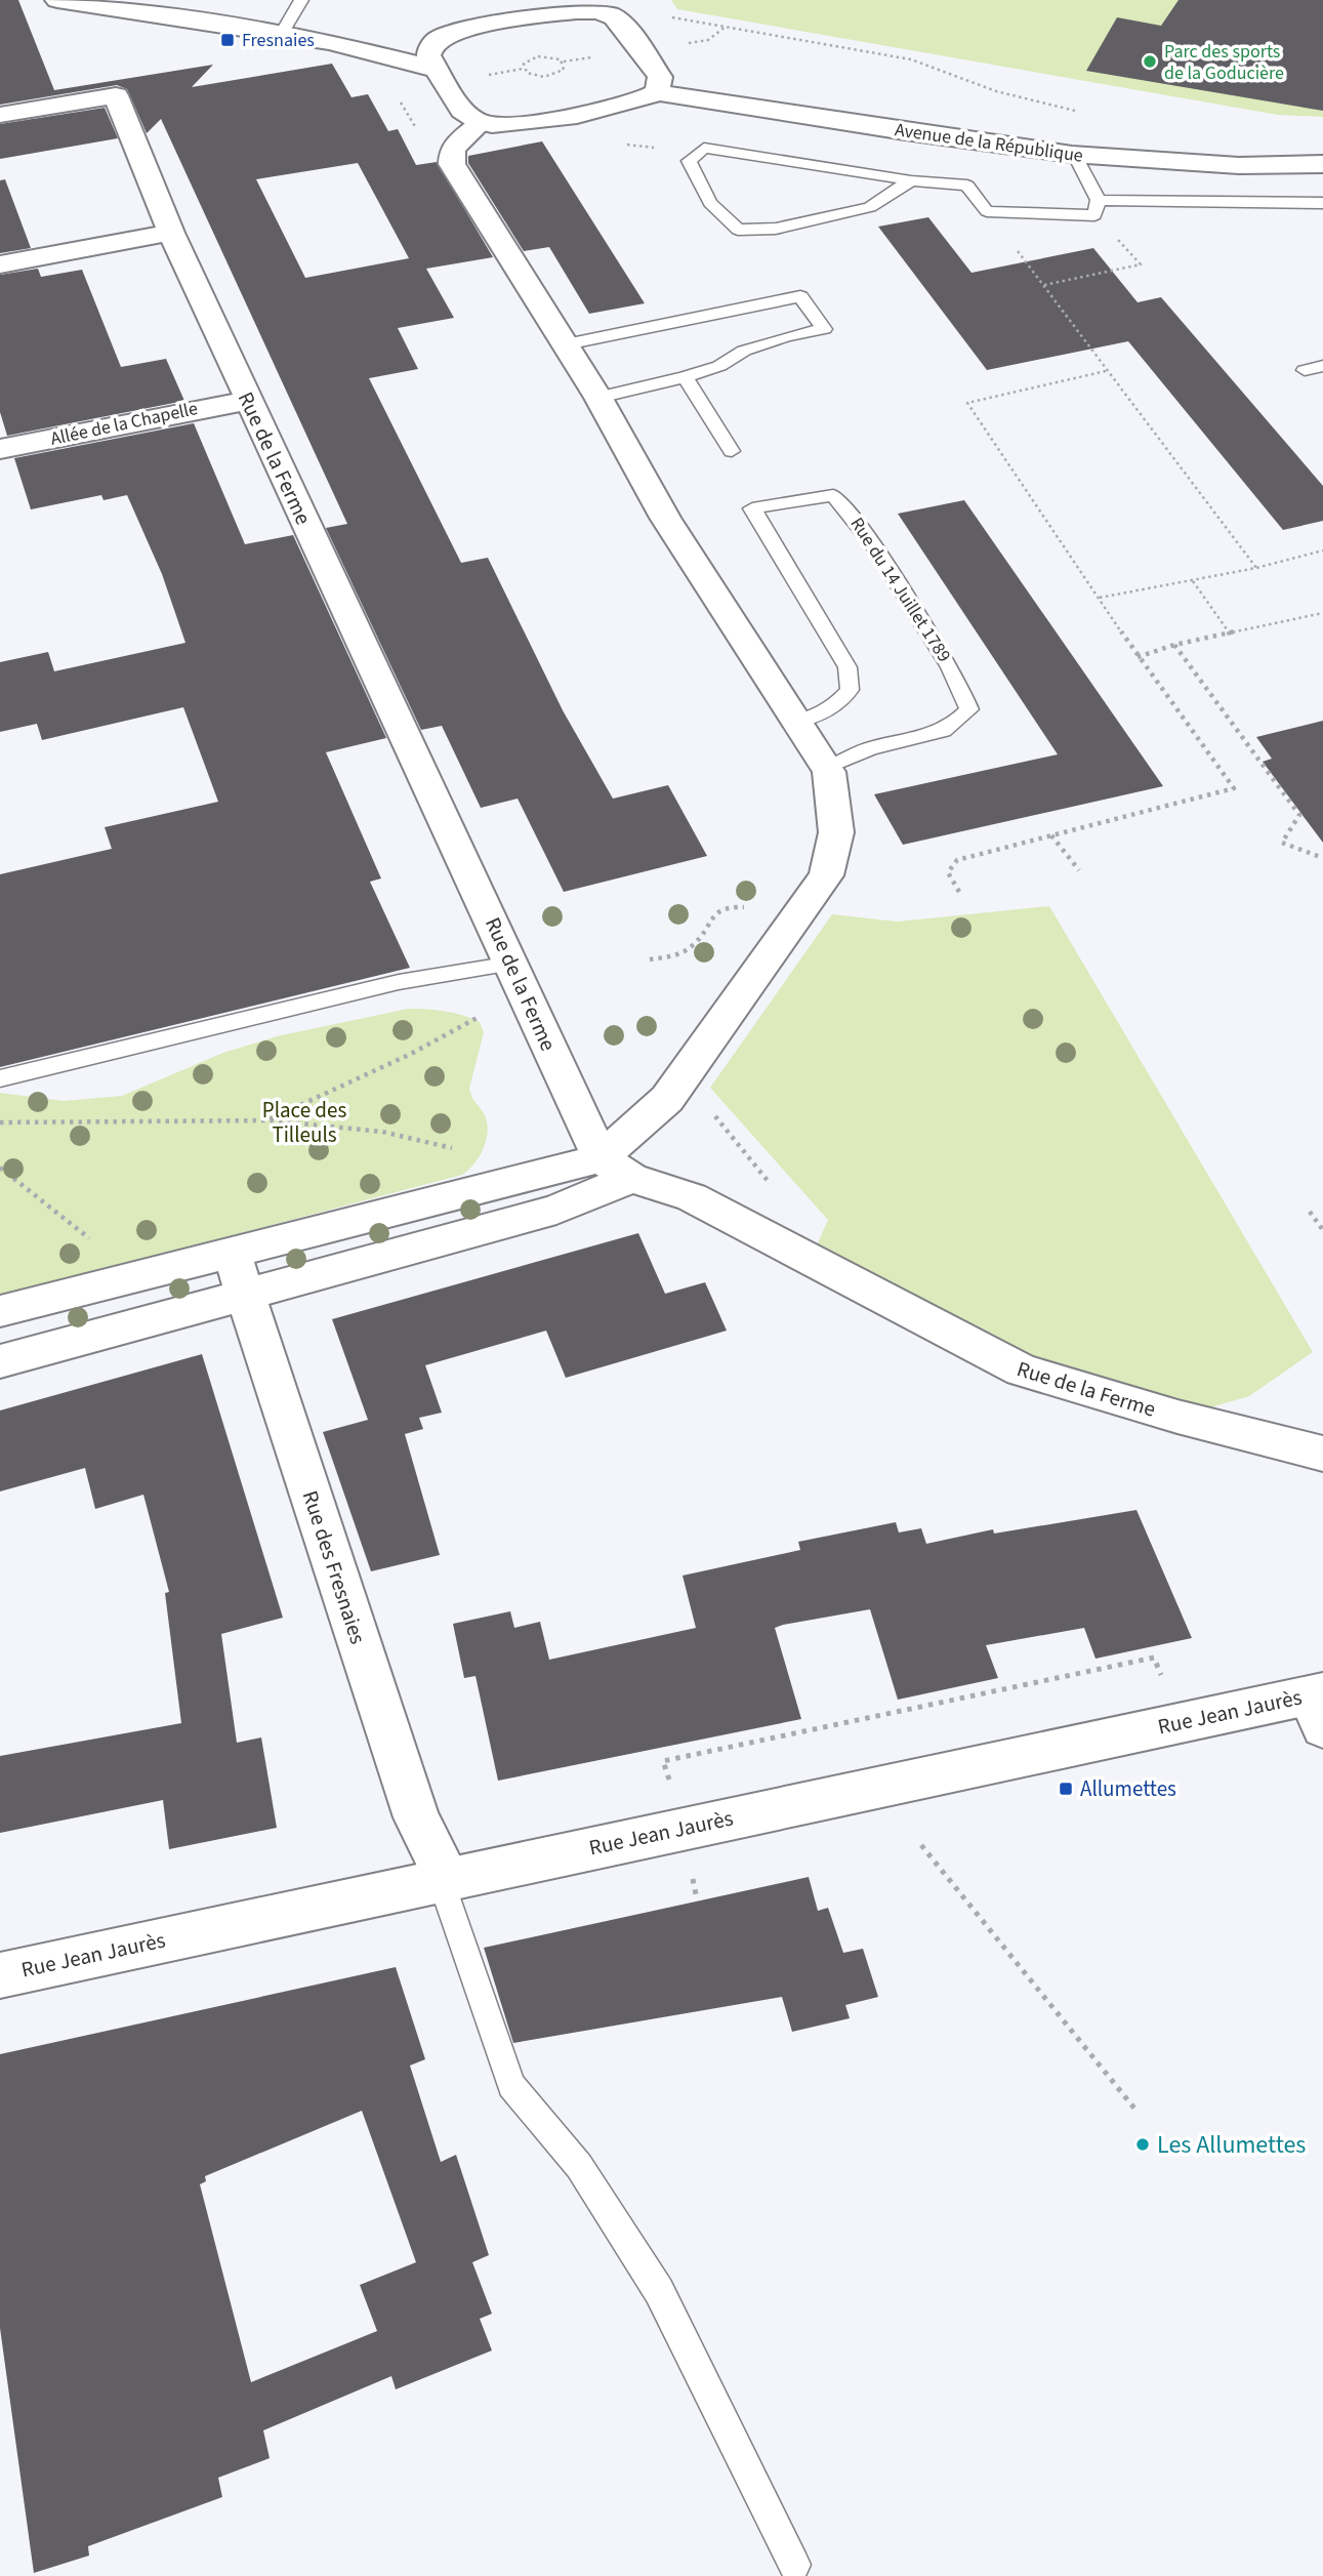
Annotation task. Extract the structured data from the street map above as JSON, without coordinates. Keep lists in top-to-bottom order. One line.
{"streets":{"street":["Avenue de la République","Allée de la Chapelle","Rue de la Ferme","Rue des Fresnaies","Rue Jean Jaurès"],"lane":["Rue du 14 Juillet 1789"]},"crossings":[["Allée de la Chapelle","Rue de la Ferme"],["Rue des Fresnaies","Rue Jean Jaurès"]],"parks":["Place des Tilleuls"],"places":{"transit":["Fresnaies","Allumettes"],"other":["Parc des sports de la Goducière","Les Allumettes"]}}
